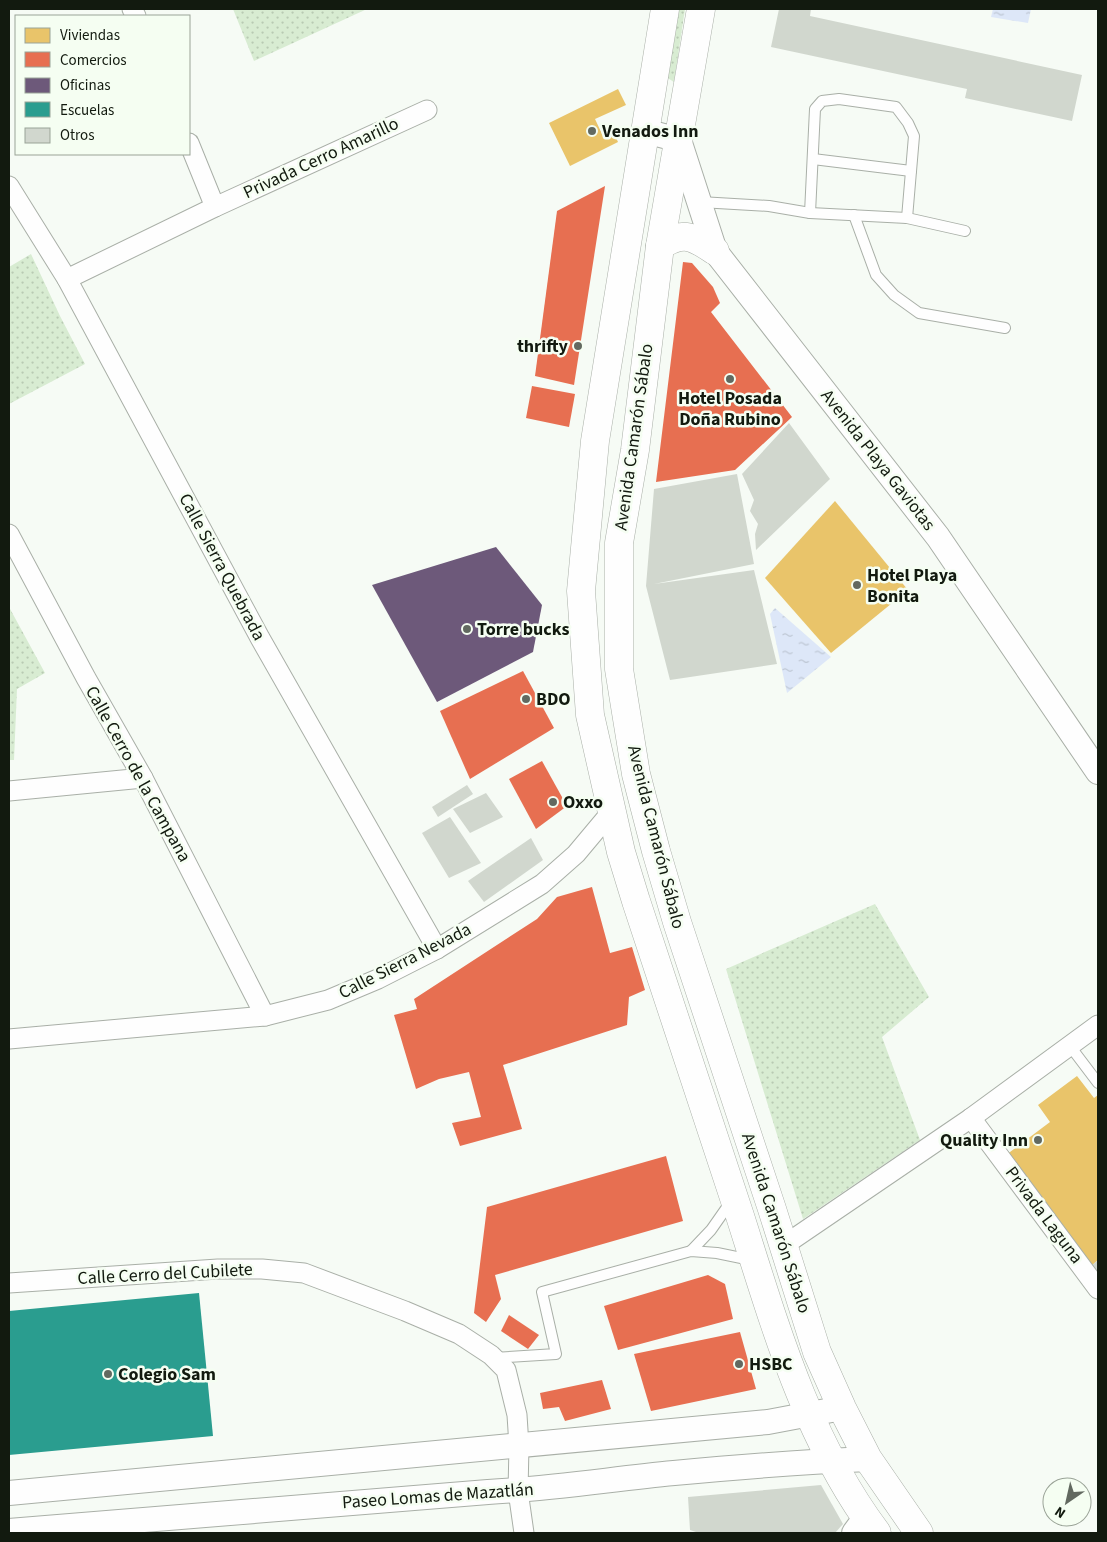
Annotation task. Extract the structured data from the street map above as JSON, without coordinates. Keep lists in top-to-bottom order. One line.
{"streets":{"main road":["Avenida Camarón Sábalo"],"street":["Privada Cerro Amarillo","Avenida Playa Gaviotas","Calle Sierra Quebrada","Calle Cerro de la Campana","Calle Sierra Nevada","Privada Laguna","Calle Cerro del Cubilete","Paseo Lomas de Mazatlán"]},"crossings":[["Privada Cerro Amarillo","Calle Sierra Quebrada"],["Avenida Camarón Sábalo","Avenida Playa Gaviotas"],["Avenida Camarón Sábalo","Calle Sierra Nevada"],["Avenida Camarón Sábalo","Paseo Lomas de Mazatlán"],["Calle Sierra Quebrada","Calle Sierra Nevada"],["Calle Cerro de la Campana","Calle Sierra Nevada"],["Calle Cerro del Cubilete","Paseo Lomas de Mazatlán"]],"places":["Venados Inn","thrifty","Hotel Posada Doña Rubino","Hotel Playa Bonita","Torre bucks","BDO","Oxxo","Quality Inn","HSBC","Colegio Sam"],"legend":["Viviendas","Comercios","Oficinas","Escuelas","Otros"],"north":"bottom left"}
